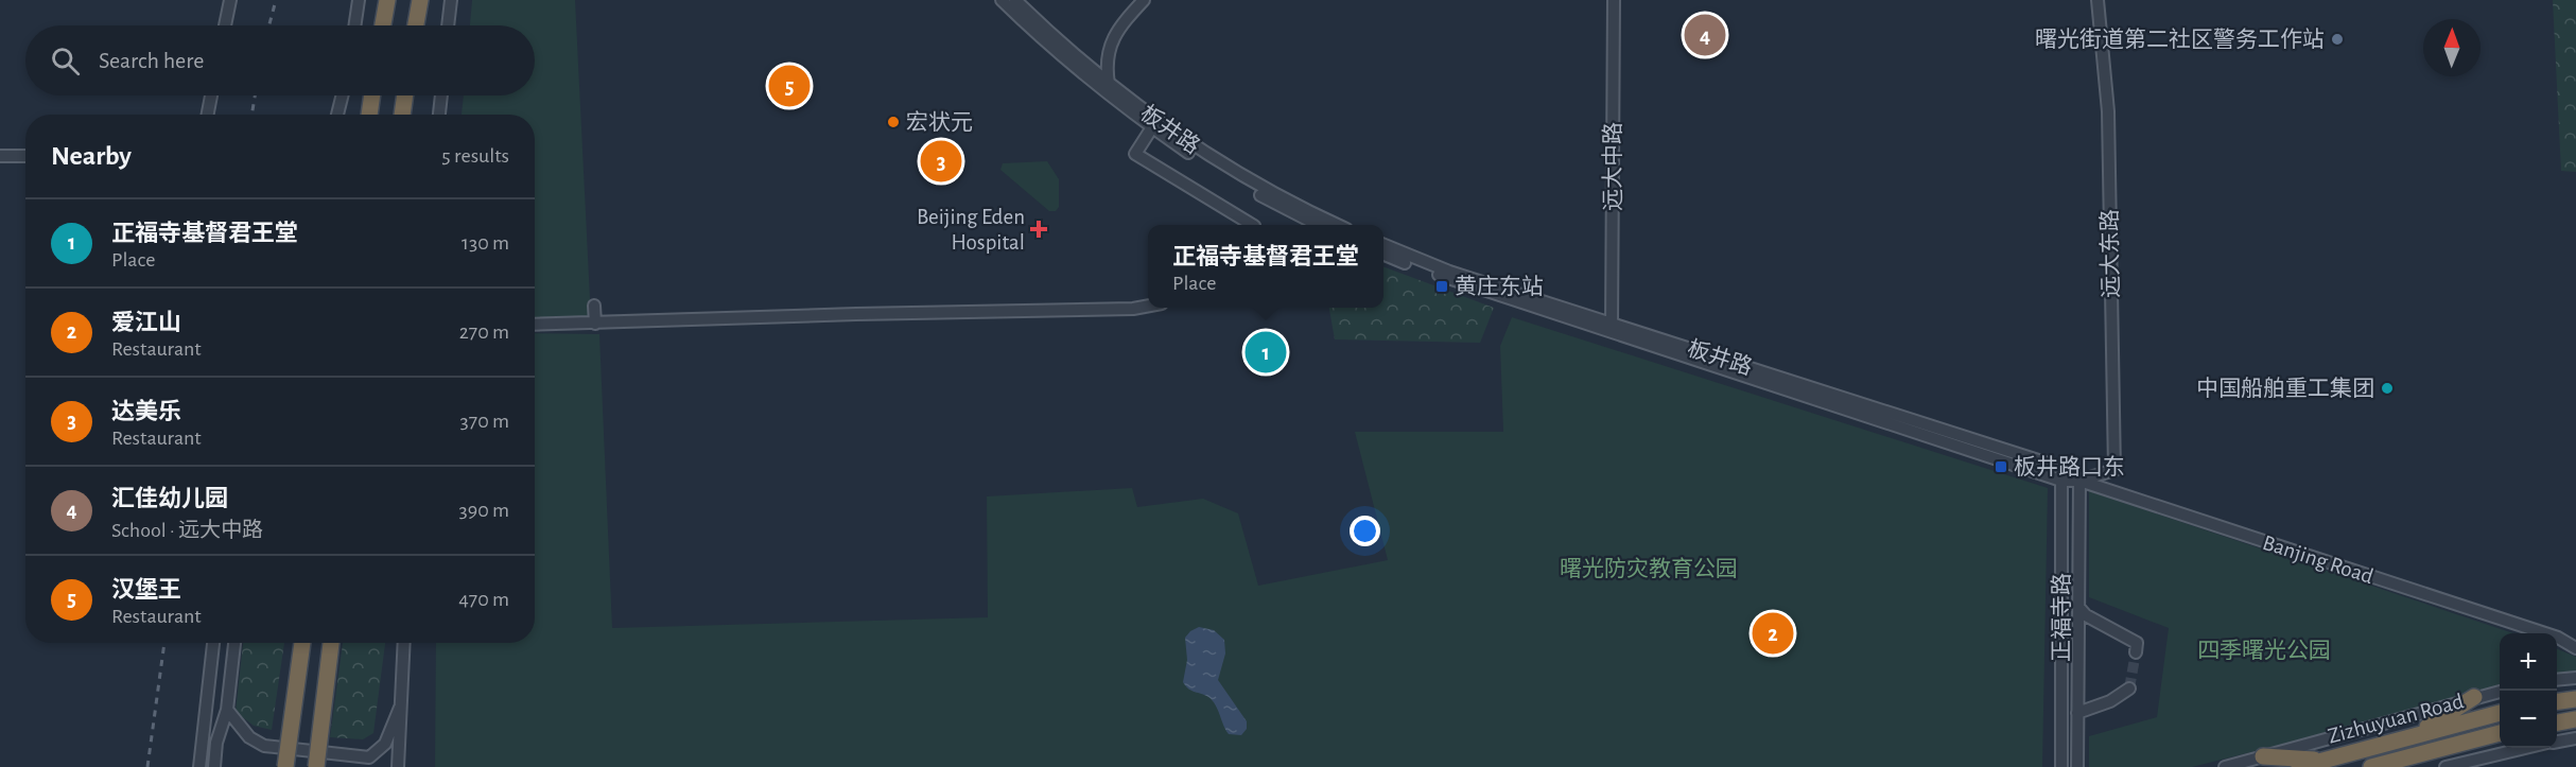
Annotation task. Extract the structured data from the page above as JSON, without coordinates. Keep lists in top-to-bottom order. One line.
{"streets":{"highway":["Zizhuyuan Road"],"street":["板井路","远大中路","远大东路","Banjing Road","正福寺路"]},"crossings":[["板井路","远大中路"],["板井路","远大东路"],["板井路","Banjing Road"],["板井路","正福寺路"],["远大东路","Banjing Road"]],"parks":["曙光防灾教育公园","四季曙光公园"],"places":{"other":["曙光街道第二社区警务工作站","宏状元","中国船舶重工集团"],"health":["Beijing Eden Hospital"],"transit":["黄庄东站","板井路口东"]},"north":"top","page":{"pins":["4","5","3","1","2"],"search":"Search here","heading":["Nearby","5 results"],"list":[{"mark":"1","name":"正福寺基督君王堂","note":"Place","value":"130 m"},{"mark":"2","name":"爱江山","note":"Restaurant","value":"270 m"},{"mark":"3","name":"达美乐","note":"Restaurant","value":"370 m"},{"mark":"4","name":"汇佳幼儿园","note":"School · 远大中路","value":"390 m"},{"mark":"5","name":"汉堡王","note":"Restaurant","value":"470 m"}],"popup":["正福寺基督君王堂","Place"],"map_buttons":["+","−"]}}
